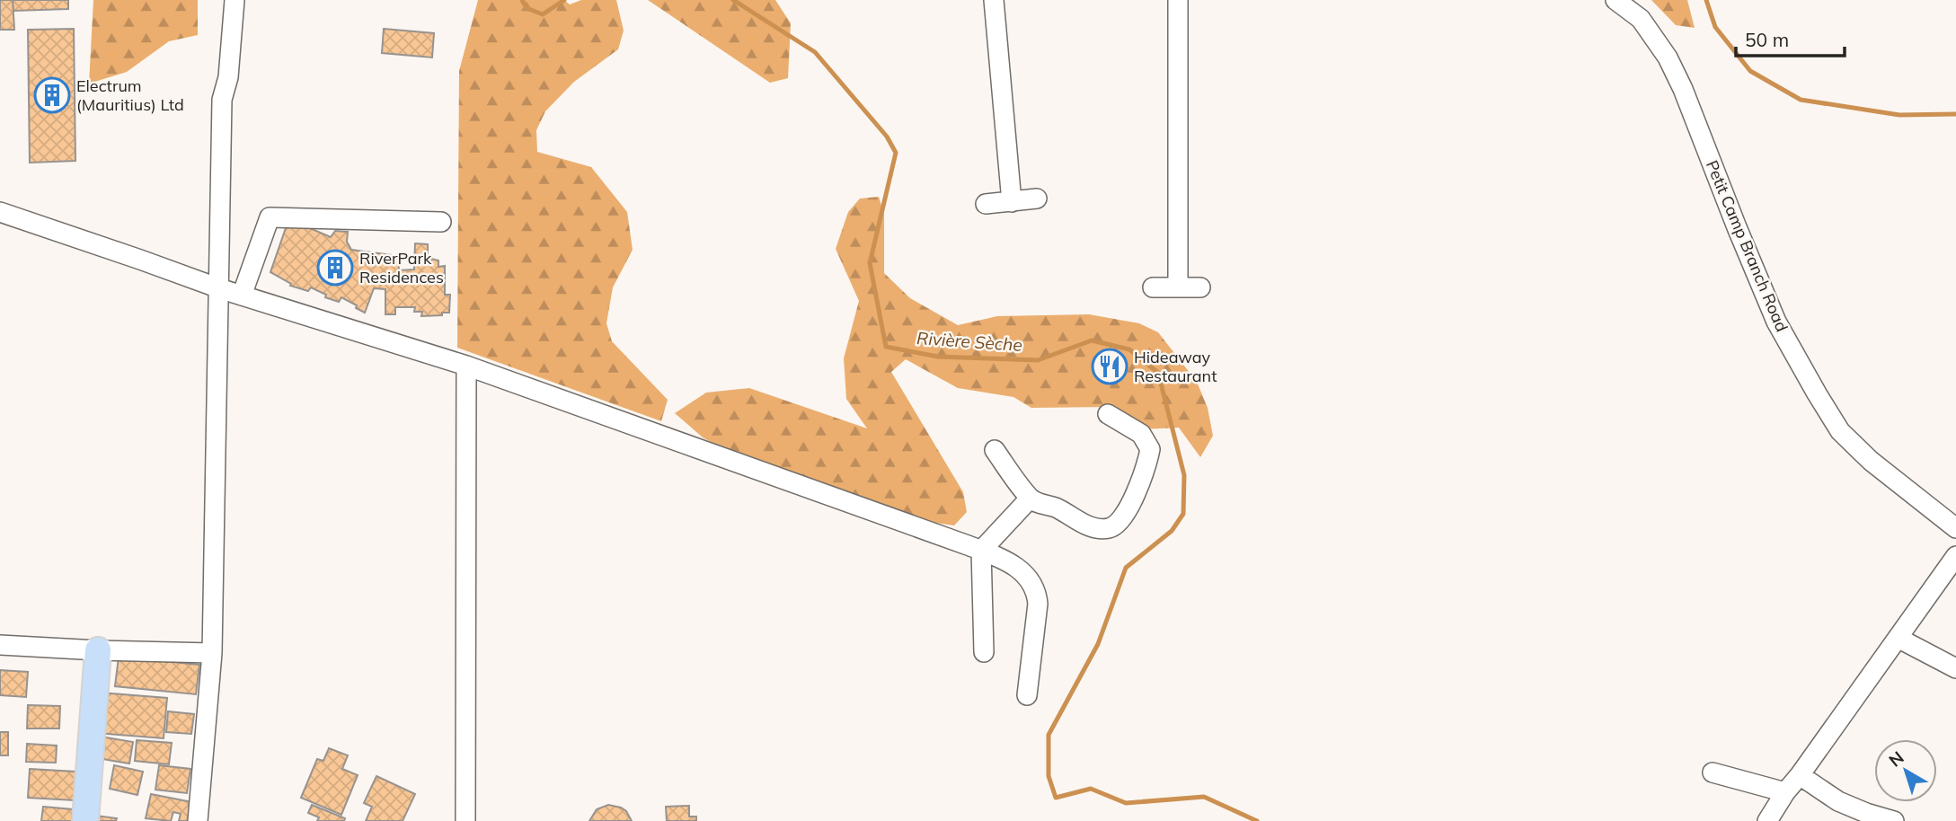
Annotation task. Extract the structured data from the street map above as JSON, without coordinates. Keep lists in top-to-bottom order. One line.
{"streets":{"street":["Petit Camp Branch Road"]},"water":["Rivière Sèche"],"places":{"building":["Electrum (Mauritius) Ltd","RiverPark Residences"],"restaurant":["Hideaway Restaurant"]},"scale_bar":"50 m","north":"top left"}
